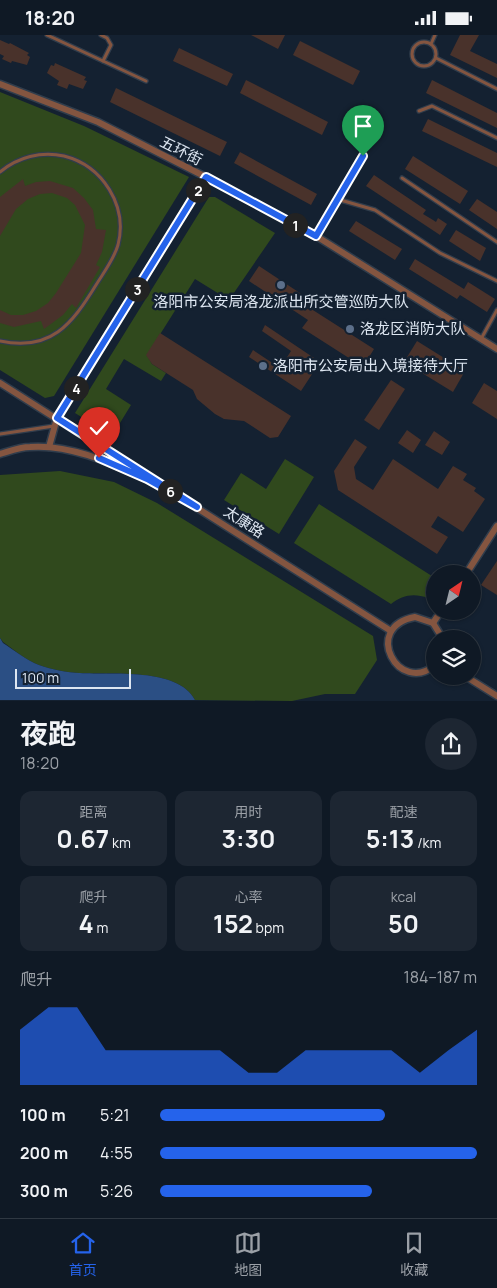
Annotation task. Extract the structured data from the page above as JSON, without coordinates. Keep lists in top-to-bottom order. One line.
{"streets":{"street":["五环街","太康路"]},"places":["洛阳市公安局洛龙派出所交管巡防大队","洛龙区消防大队","洛阳市公安局出入境接待大厅"],"scale_bar":"100 m","north":"top right","page":{"status":"18:20","pins":["2","1","3","4","6"],"scale":"100 m","heading":["夜跑","18:20"],"stats":[["距离","0.67 km"],["用时","3:30"],["配速","5:13 /km"],["爬升","4 m"],["心率","152 bpm"],["kcal","50"]],"chart":["爬升","184–187 m"],"list":[{"name":"100 m","note":"5:21"},{"name":"200 m","note":"4:55"},{"name":"300 m","note":"5:26"}],"tabs":["首页","地图","收藏"]}}
